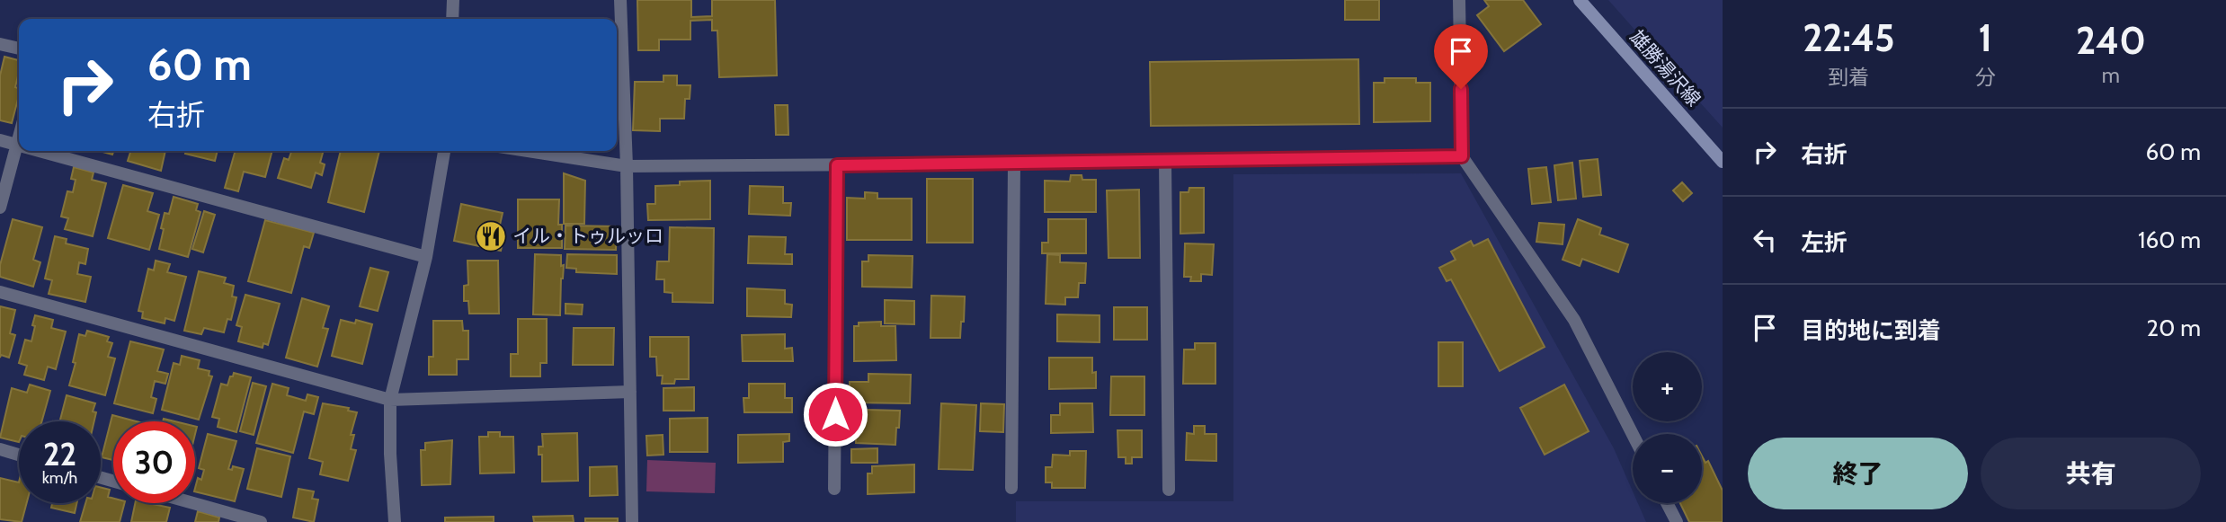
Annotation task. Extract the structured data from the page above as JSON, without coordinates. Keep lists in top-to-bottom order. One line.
{"streets":{"main road":["雄勝湯沢線"]},"places":{"restaurant":["イル・トゥルッロ"]},"page":{"eta":["22:45","到着","1","分","240","m"],"turn":["60 m","右折"],"list":[{"name":"右折","value":"60 m"},{"name":"左折","value":"160 m"},{"name":"目的地に到着","value":"20 m"}],"map_buttons":["+","−"],"speed":"22 km/h","limit":"30","buttons":["終了","共有"]}}
